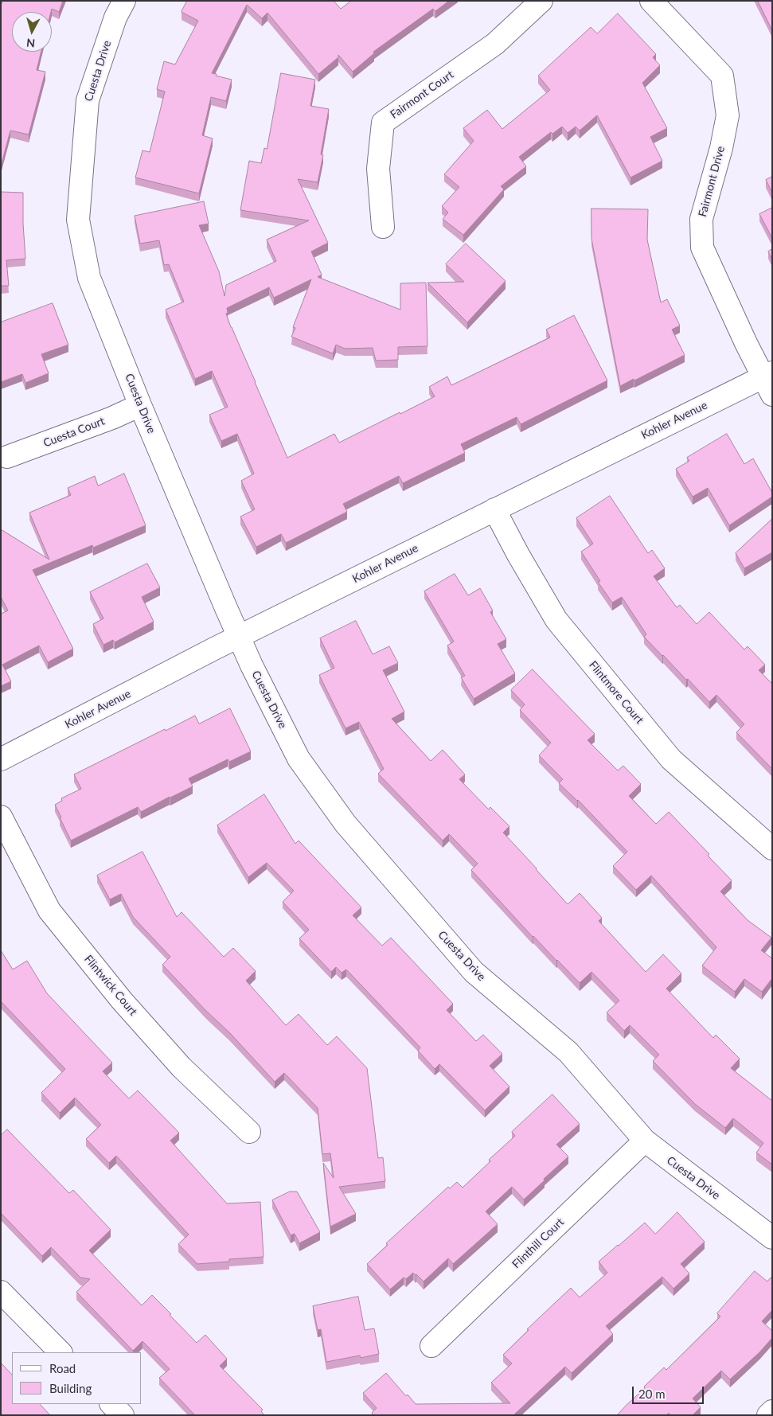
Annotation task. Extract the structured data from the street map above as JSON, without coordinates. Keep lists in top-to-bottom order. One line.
{"streets":{"street":["Cuesta Drive","Fairmont Court","Fairmont Drive","Kohler Avenue","Cuesta Court","Flintmore Court","Flintwick Court","Flinthill Court"]},"crossings":[["Cuesta Drive","Kohler Avenue"],["Cuesta Drive","Cuesta Court"],["Cuesta Drive","Flinthill Court"],["Fairmont Drive","Kohler Avenue"],["Kohler Avenue","Flintmore Court"]],"legend":["Road","Building"],"scale_bar":"20 m","north":"bottom"}
